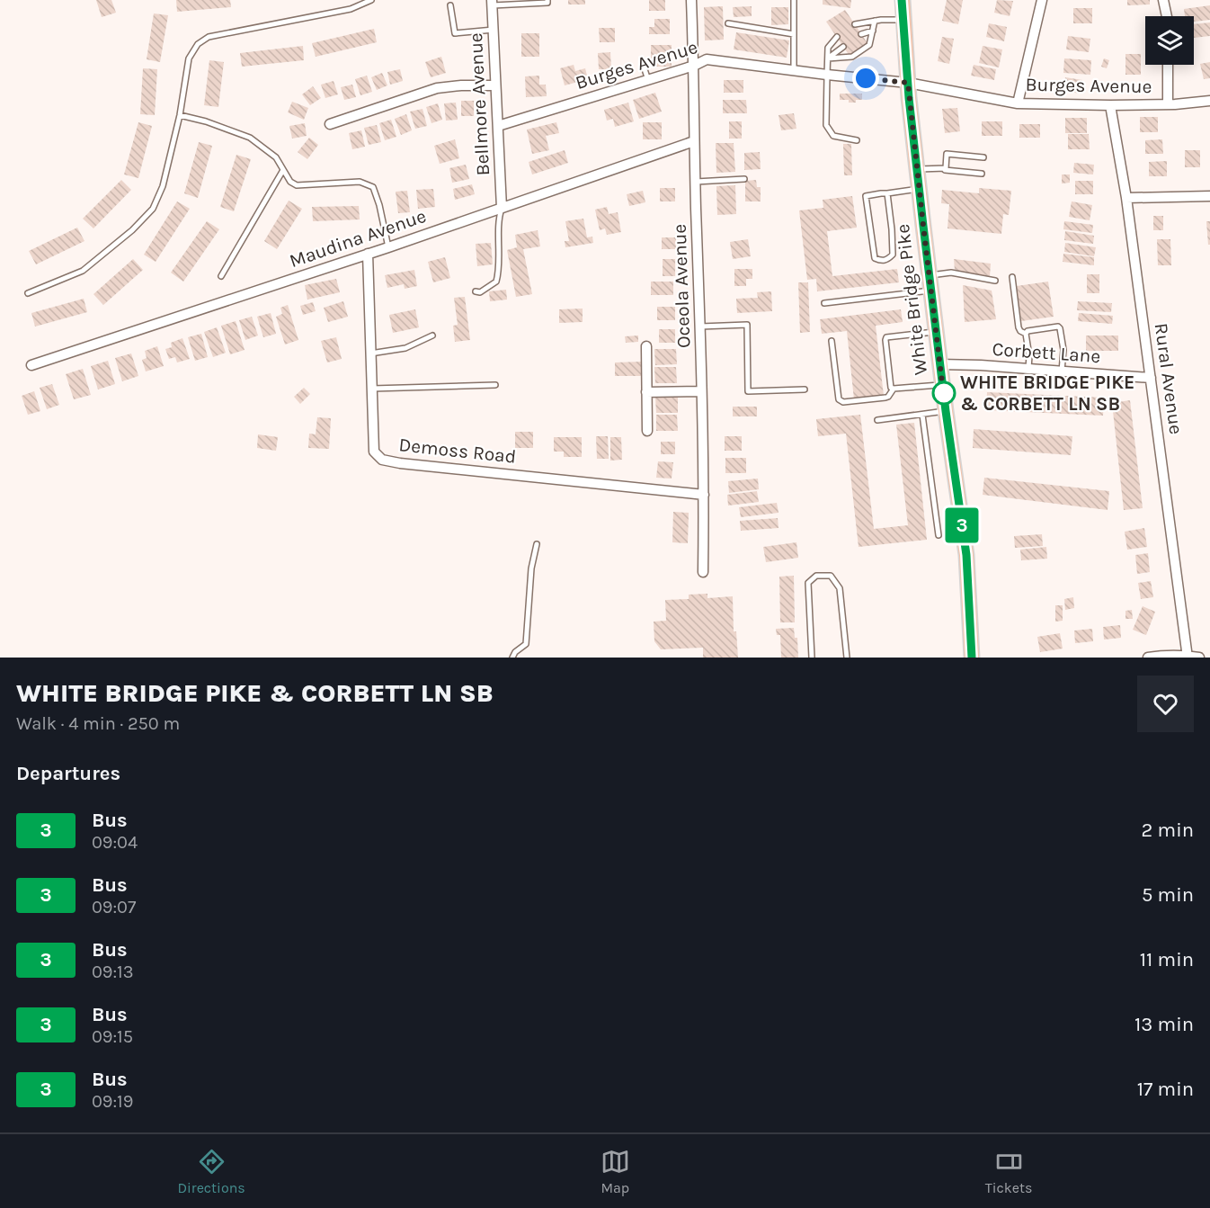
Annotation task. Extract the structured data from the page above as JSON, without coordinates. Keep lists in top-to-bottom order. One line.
{"streets":{"main road":["White Bridge Pike"],"street":["Burges Avenue","Bellmore Avenue","Maudina Avenue","Oceola Avenue","Corbett Lane","Rural Avenue","Demoss Road"]},"crossings":[["Burges Avenue","Bellmore Avenue"],["Burges Avenue","Oceola Avenue"],["Burges Avenue","White Bridge Pike"],["Burges Avenue","Rural Avenue"],["Bellmore Avenue","Maudina Avenue"],["Maudina Avenue","Oceola Avenue"],["Maudina Avenue","Demoss Road"],["Oceola Avenue","Demoss Road"],["White Bridge Pike","Corbett Lane"],["Corbett Lane","Rural Avenue"]],"places":["WHITE BRIDGE PIKE & CORBETT LN SB"],"lines":["bus line 3"],"page":{"on_map":"3","heading":[["WHITE BRIDGE PIKE & CORBETT LN SB","Walk · 4 min · 250 m"],"Departures"],"list":[{"mark":"3","name":"Bus","note":"09:04","value":"2 min"},{"mark":"3","name":"Bus","note":"09:07","value":"5 min"},{"mark":"3","name":"Bus","note":"09:13","value":"11 min"},{"mark":"3","name":"Bus","note":"09:15","value":"13 min"},{"mark":"3","name":"Bus","note":"09:19","value":"17 min"}],"tabs":["Directions","Map","Tickets"]}}
